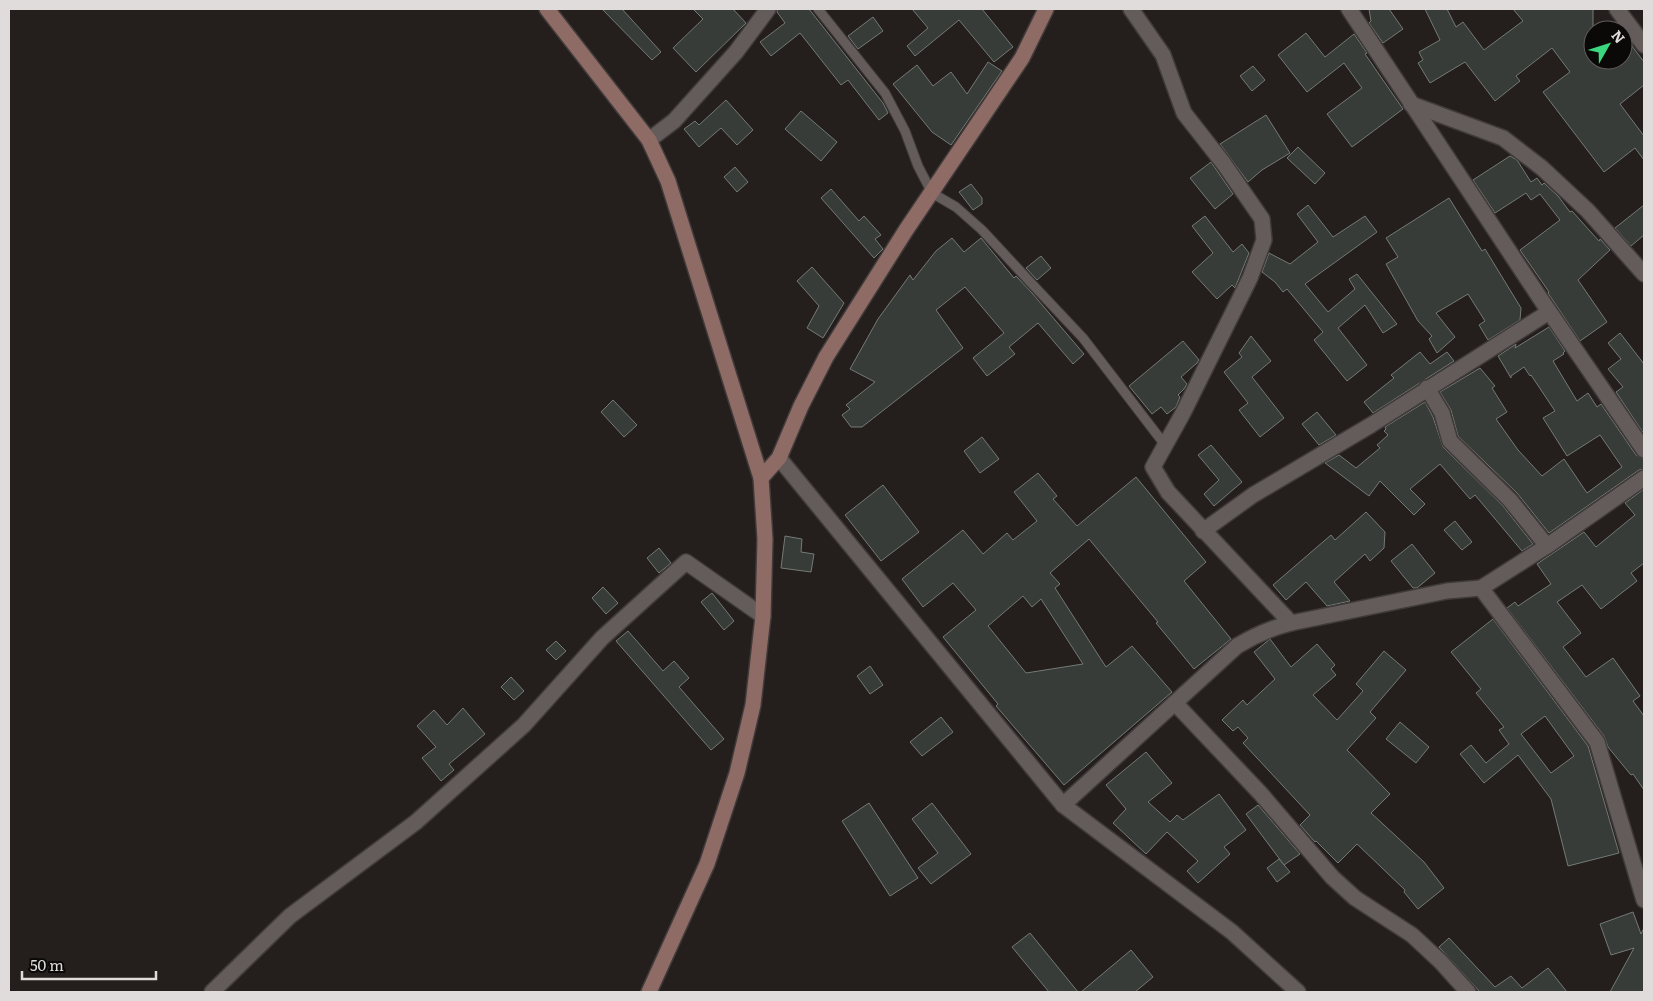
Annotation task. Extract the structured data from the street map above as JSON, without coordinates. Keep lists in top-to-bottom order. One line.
{"scale_bar":"50 m","north":"top right"}
